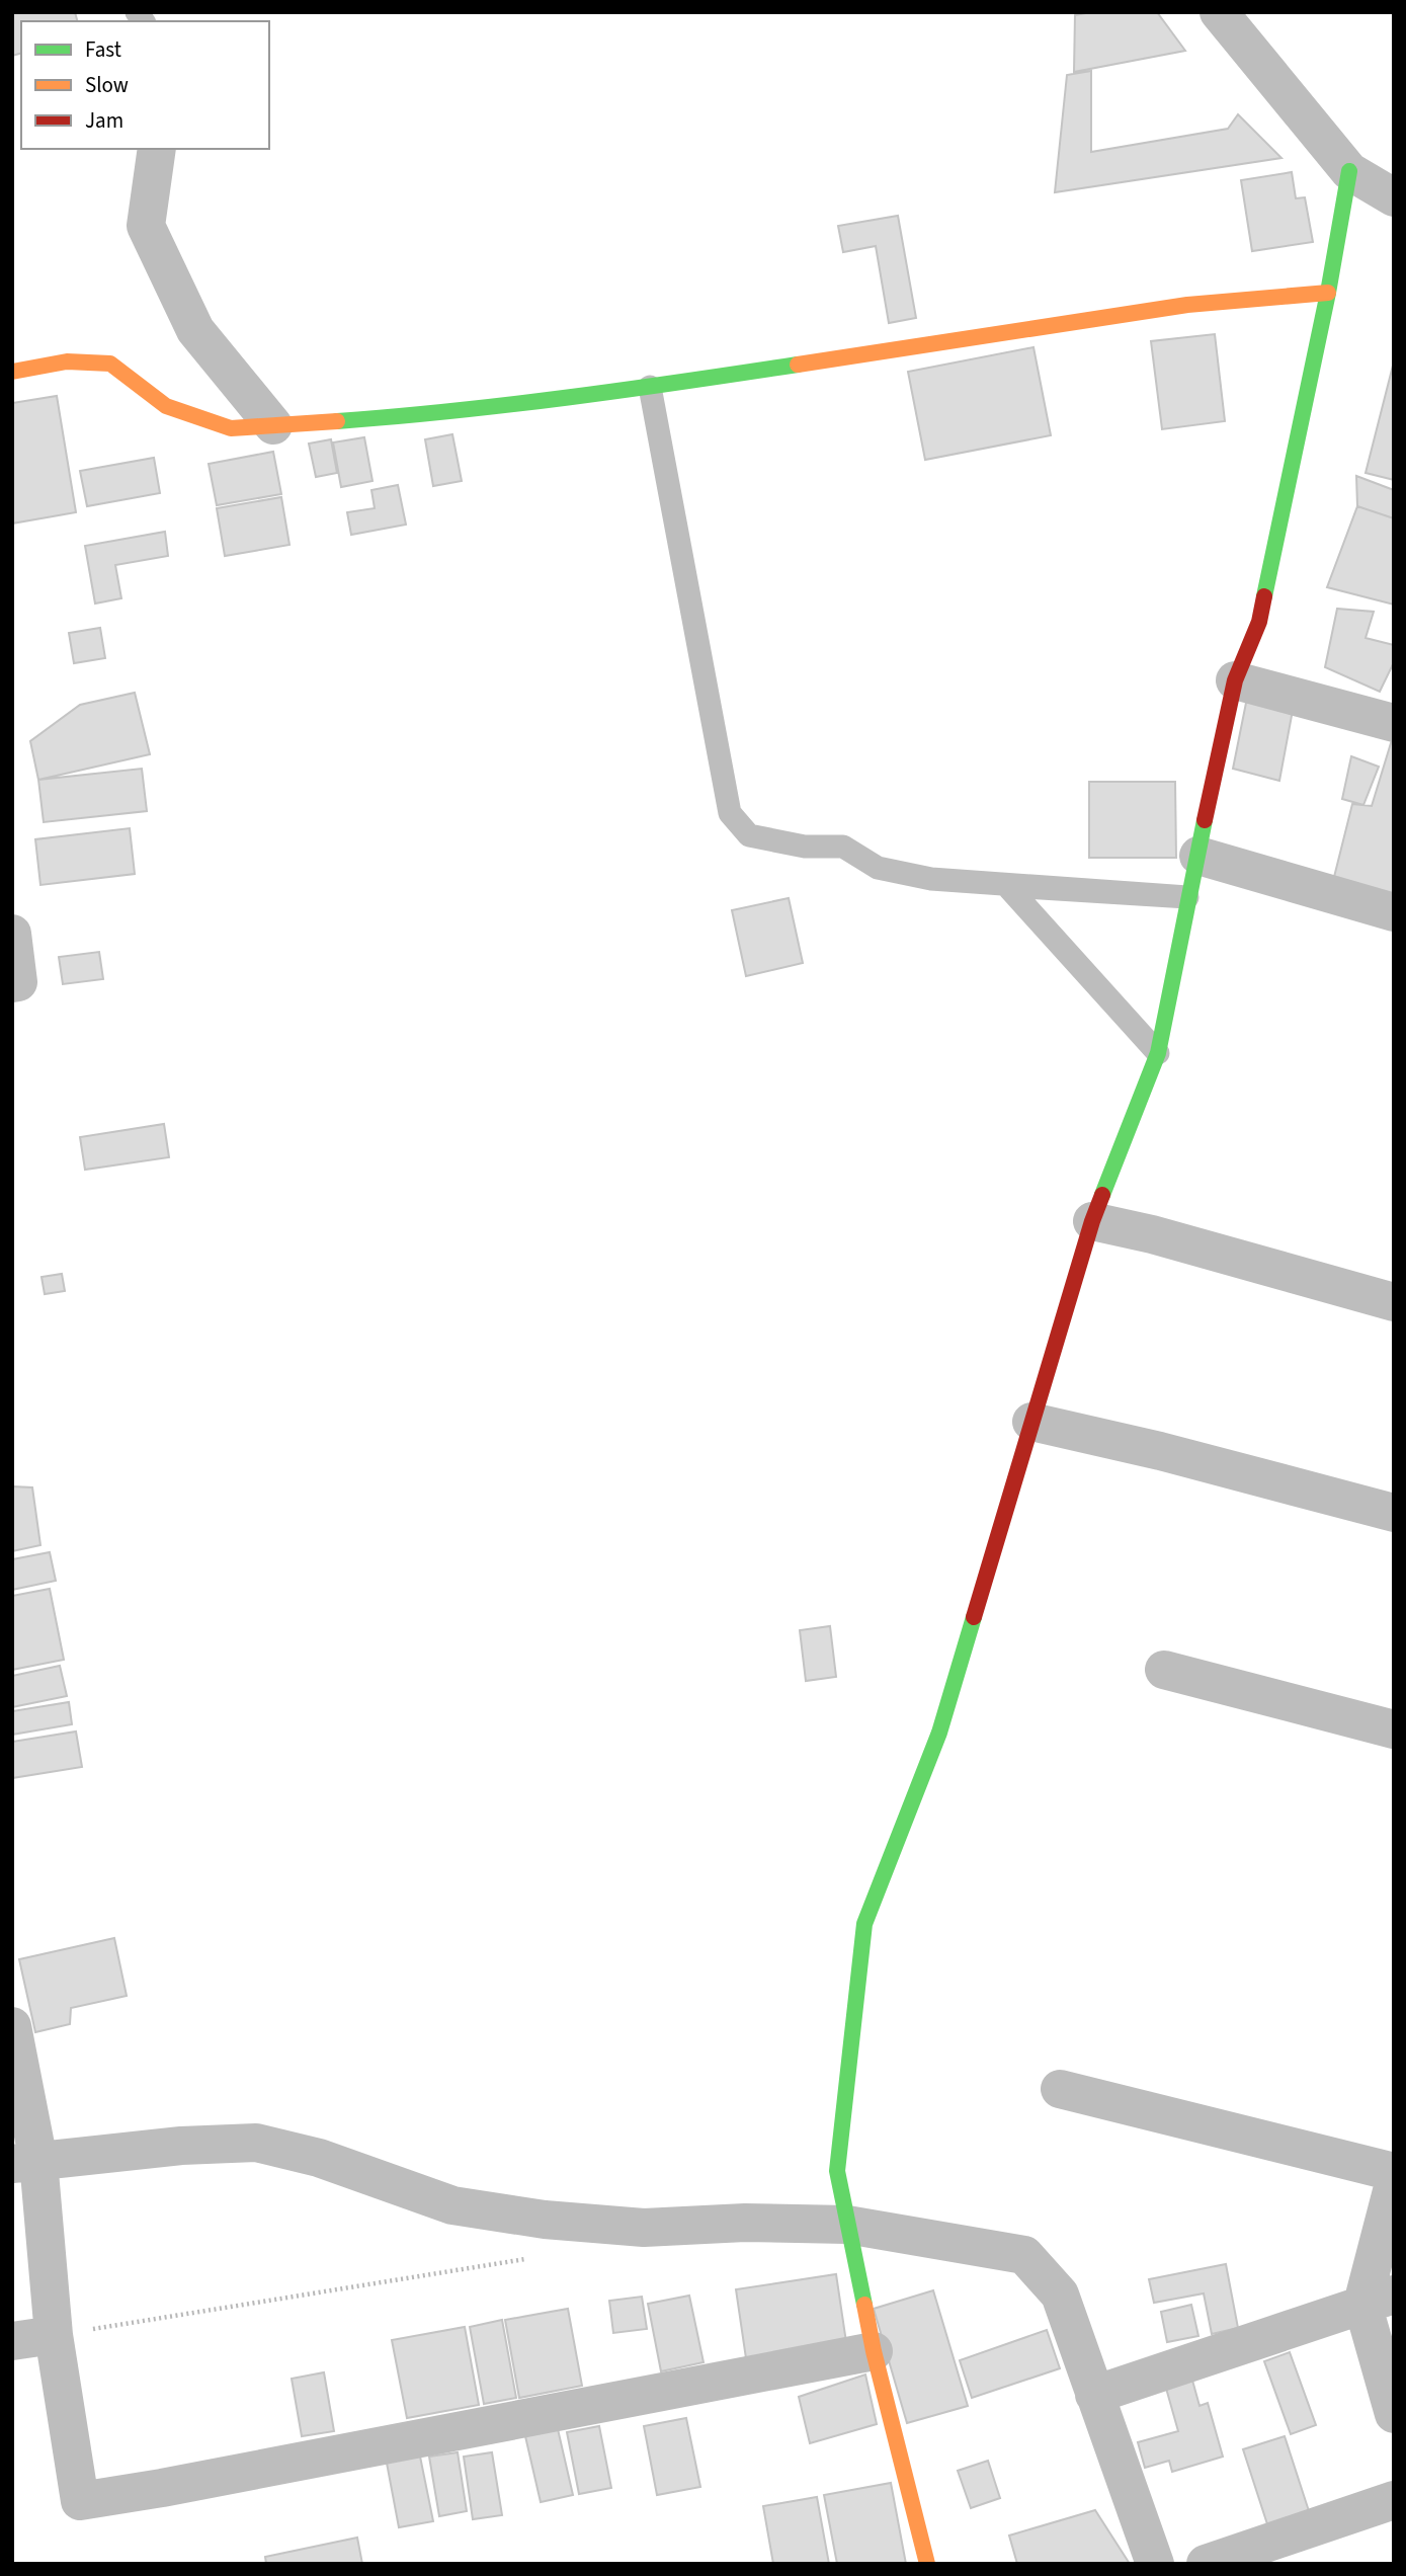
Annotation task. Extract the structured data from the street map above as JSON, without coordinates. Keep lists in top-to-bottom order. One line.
{"legend":["Fast","Slow","Jam"]}
